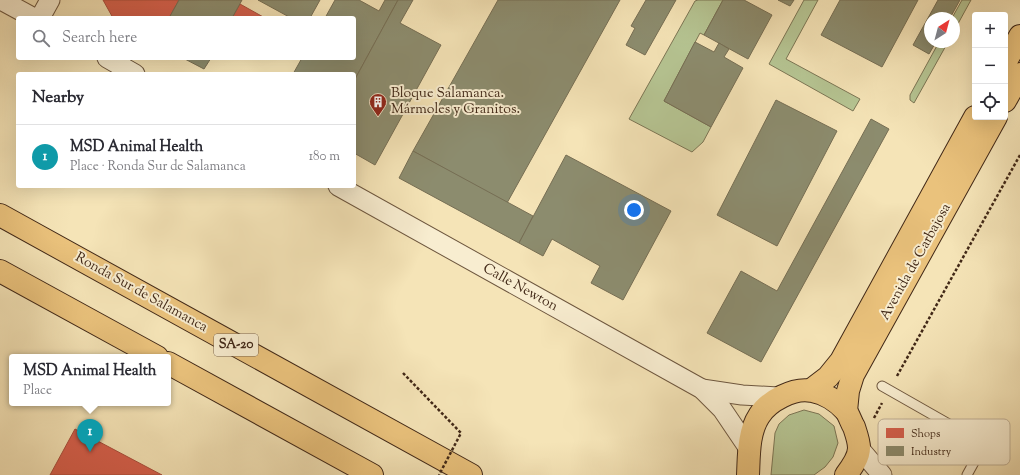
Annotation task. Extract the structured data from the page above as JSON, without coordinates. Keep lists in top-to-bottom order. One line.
{"streets":{"main road":["Avenida de Carbajosa","Ronda Sur de Salamanca","SA-20"],"street":["Calle Newton"]},"crossings":[["Avenida de Carbajosa","Calle Newton"]],"places":{"building":["Bloque Salamanca. Mármoles y Granitos."]},"legend":["Shops","Industry"],"north":"top right","page":{"map_buttons":["+","−"],"search":"Search here","heading":"Nearby","list":[{"mark":"1","name":"MSD Animal Health","note":"Place · Ronda Sur de Salamanca","value":"180 m"}],"popup":["MSD Animal Health","Place"],"pins":"1"}}
